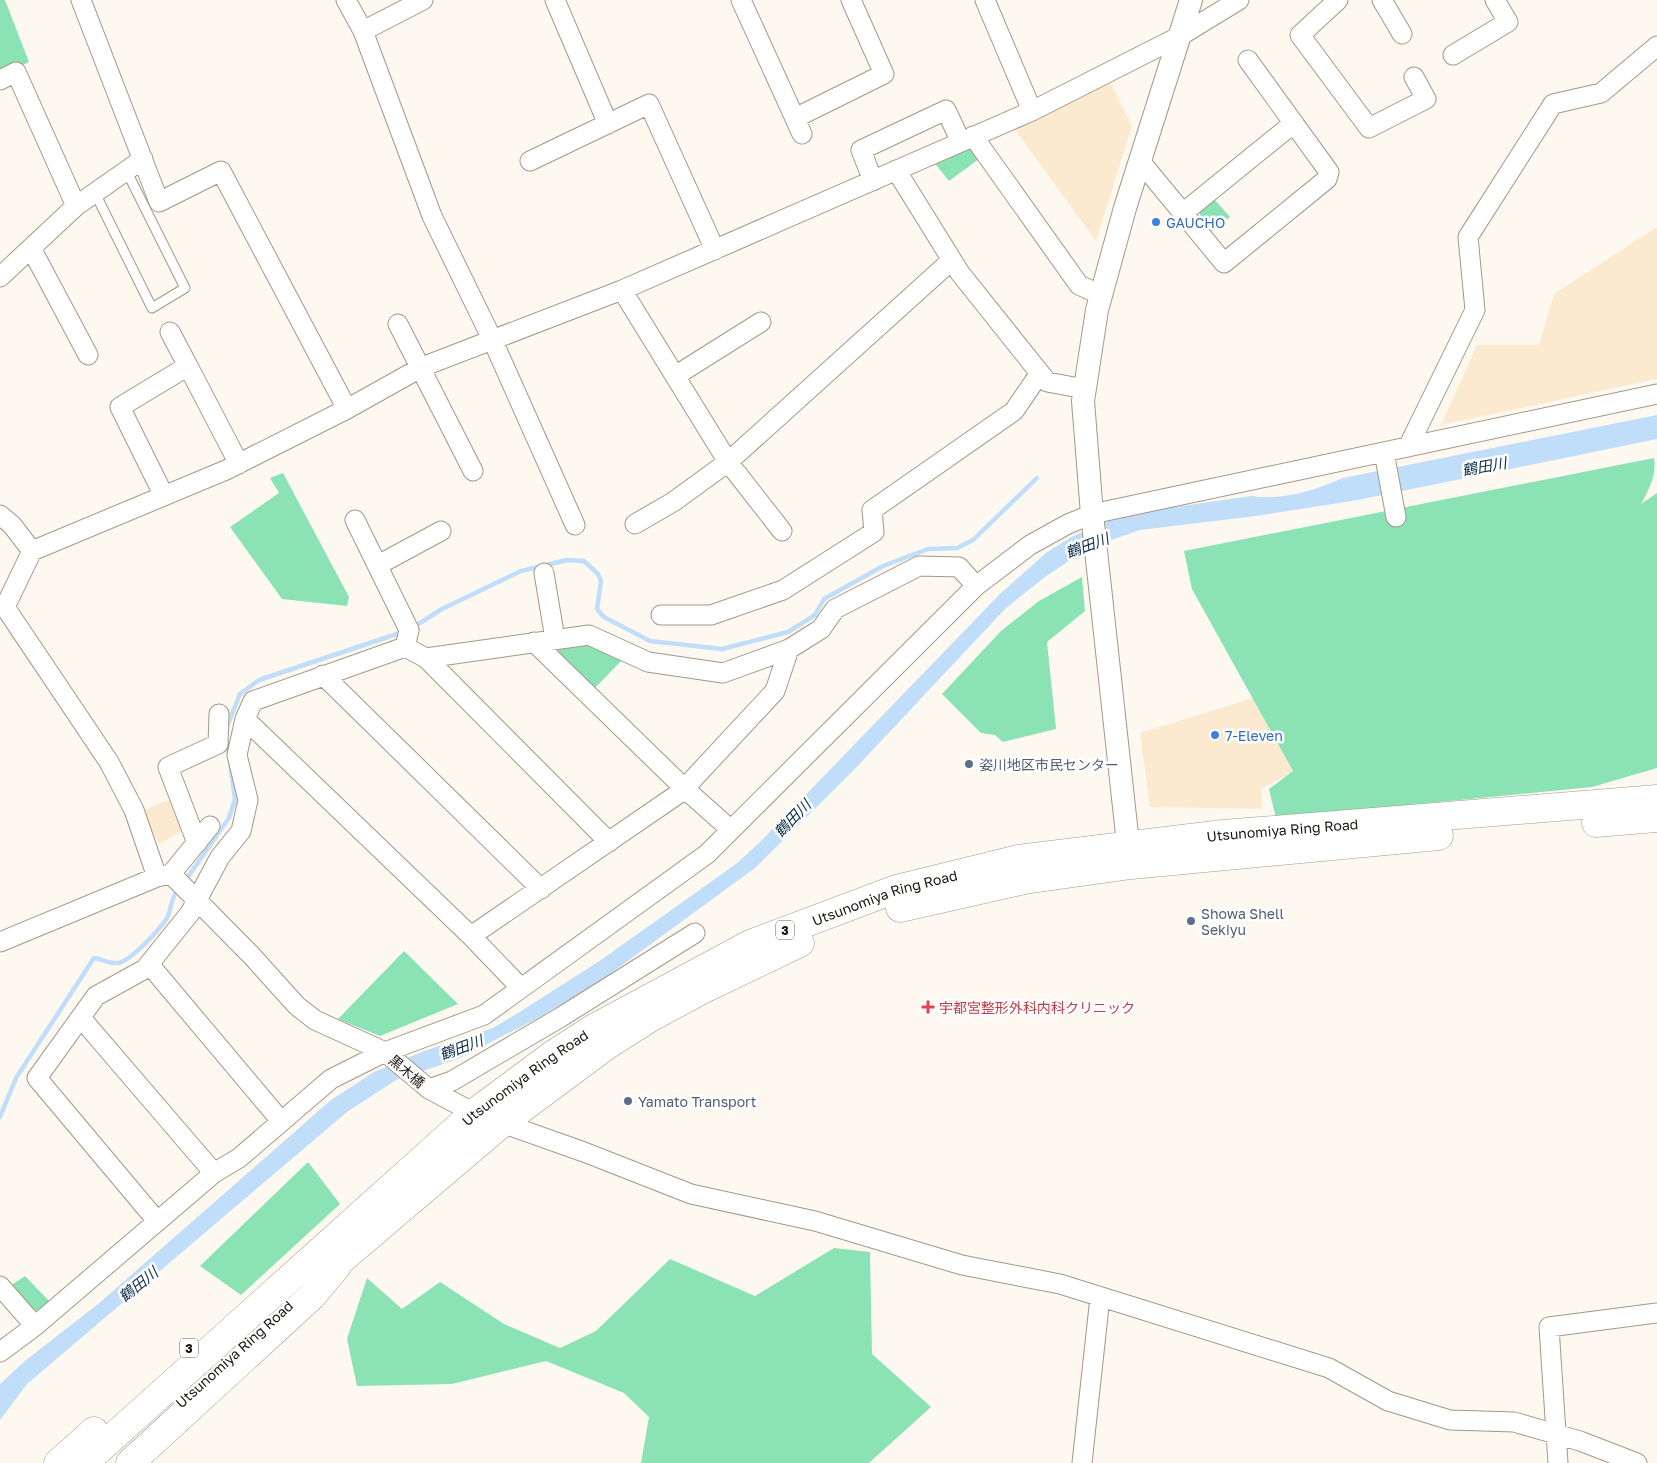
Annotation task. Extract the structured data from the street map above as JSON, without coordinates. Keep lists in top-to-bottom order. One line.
{"streets":{"main road":["Utsunomiya Ring Road","3"],"street":["黒木橋"]},"crossings":[["Utsunomiya Ring Road","3"],["Utsunomiya Ring Road","黒木橋"]],"water":["鶴田川"],"places":{"other":["GAUCHO","7-Eleven","姿川地区市民センター","Showa Shell Sekiyu","Yamato Transport"],"health":["宇都宮整形外科内科クリニック"]}}
